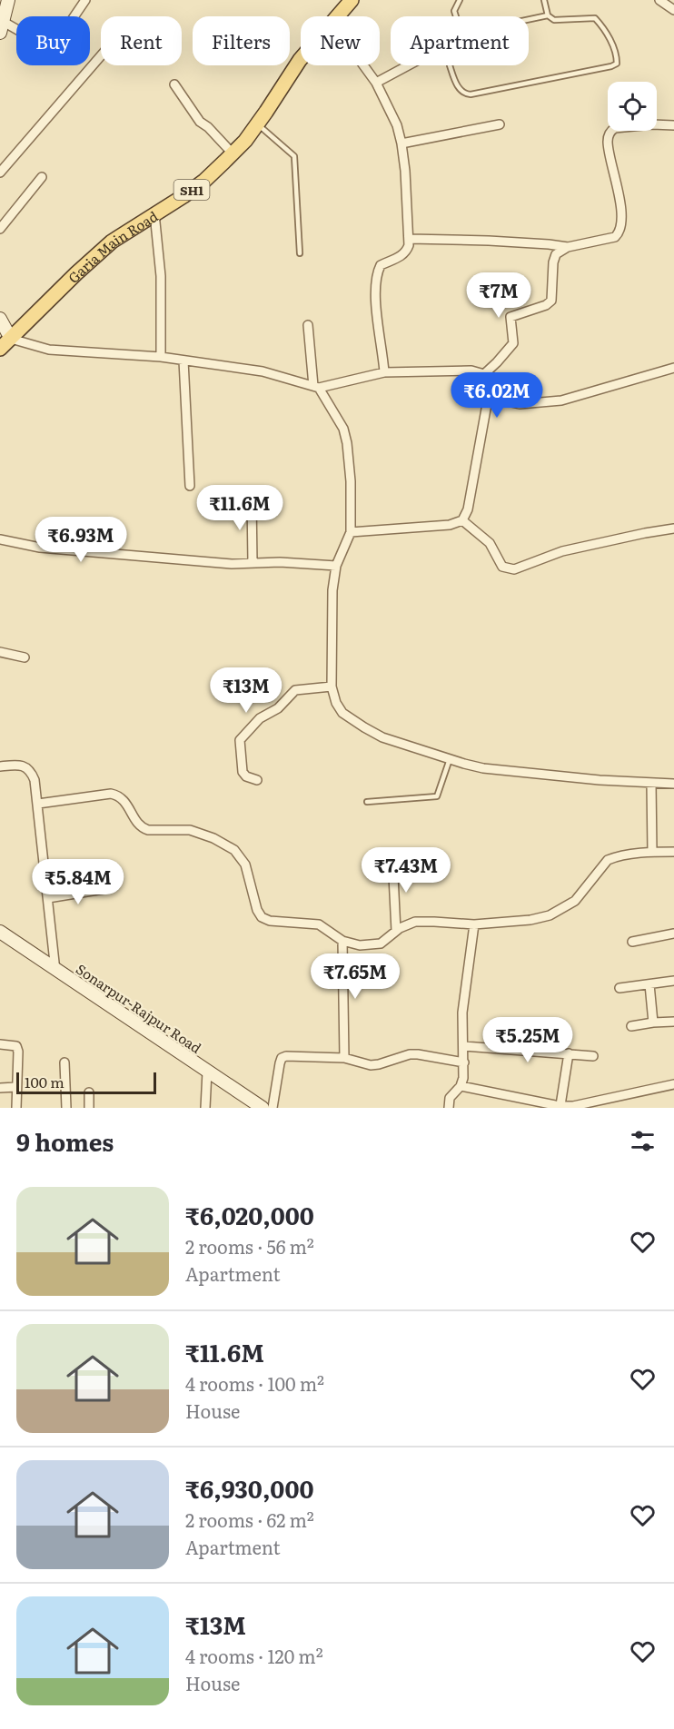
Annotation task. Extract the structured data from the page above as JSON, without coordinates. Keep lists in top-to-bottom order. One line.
{"streets":{"main road":["SH1","Garia Main Road","Sonarpur-Rajpur Road"]},"scale_bar":"100 m","page":{"chip":["Buy","Rent","Filters","New","Apartment"],"price":["₹7M","₹6.02M","₹11.6M","₹6.93M","₹13M","₹7.43M","₹5.84M","₹7.65M","₹5.25M"],"scale":"100 m","heading":"9 homes","list":[{"name":"₹6,020,000","note":"2 rooms · 56 m² · Apartment"},{"name":"₹11.6M","note":"4 rooms · 100 m² · House"},{"name":"₹6,930,000","note":"2 rooms · 62 m² · Apartment"},{"name":"₹13M","note":"4 rooms · 120 m² · House"}]}}
